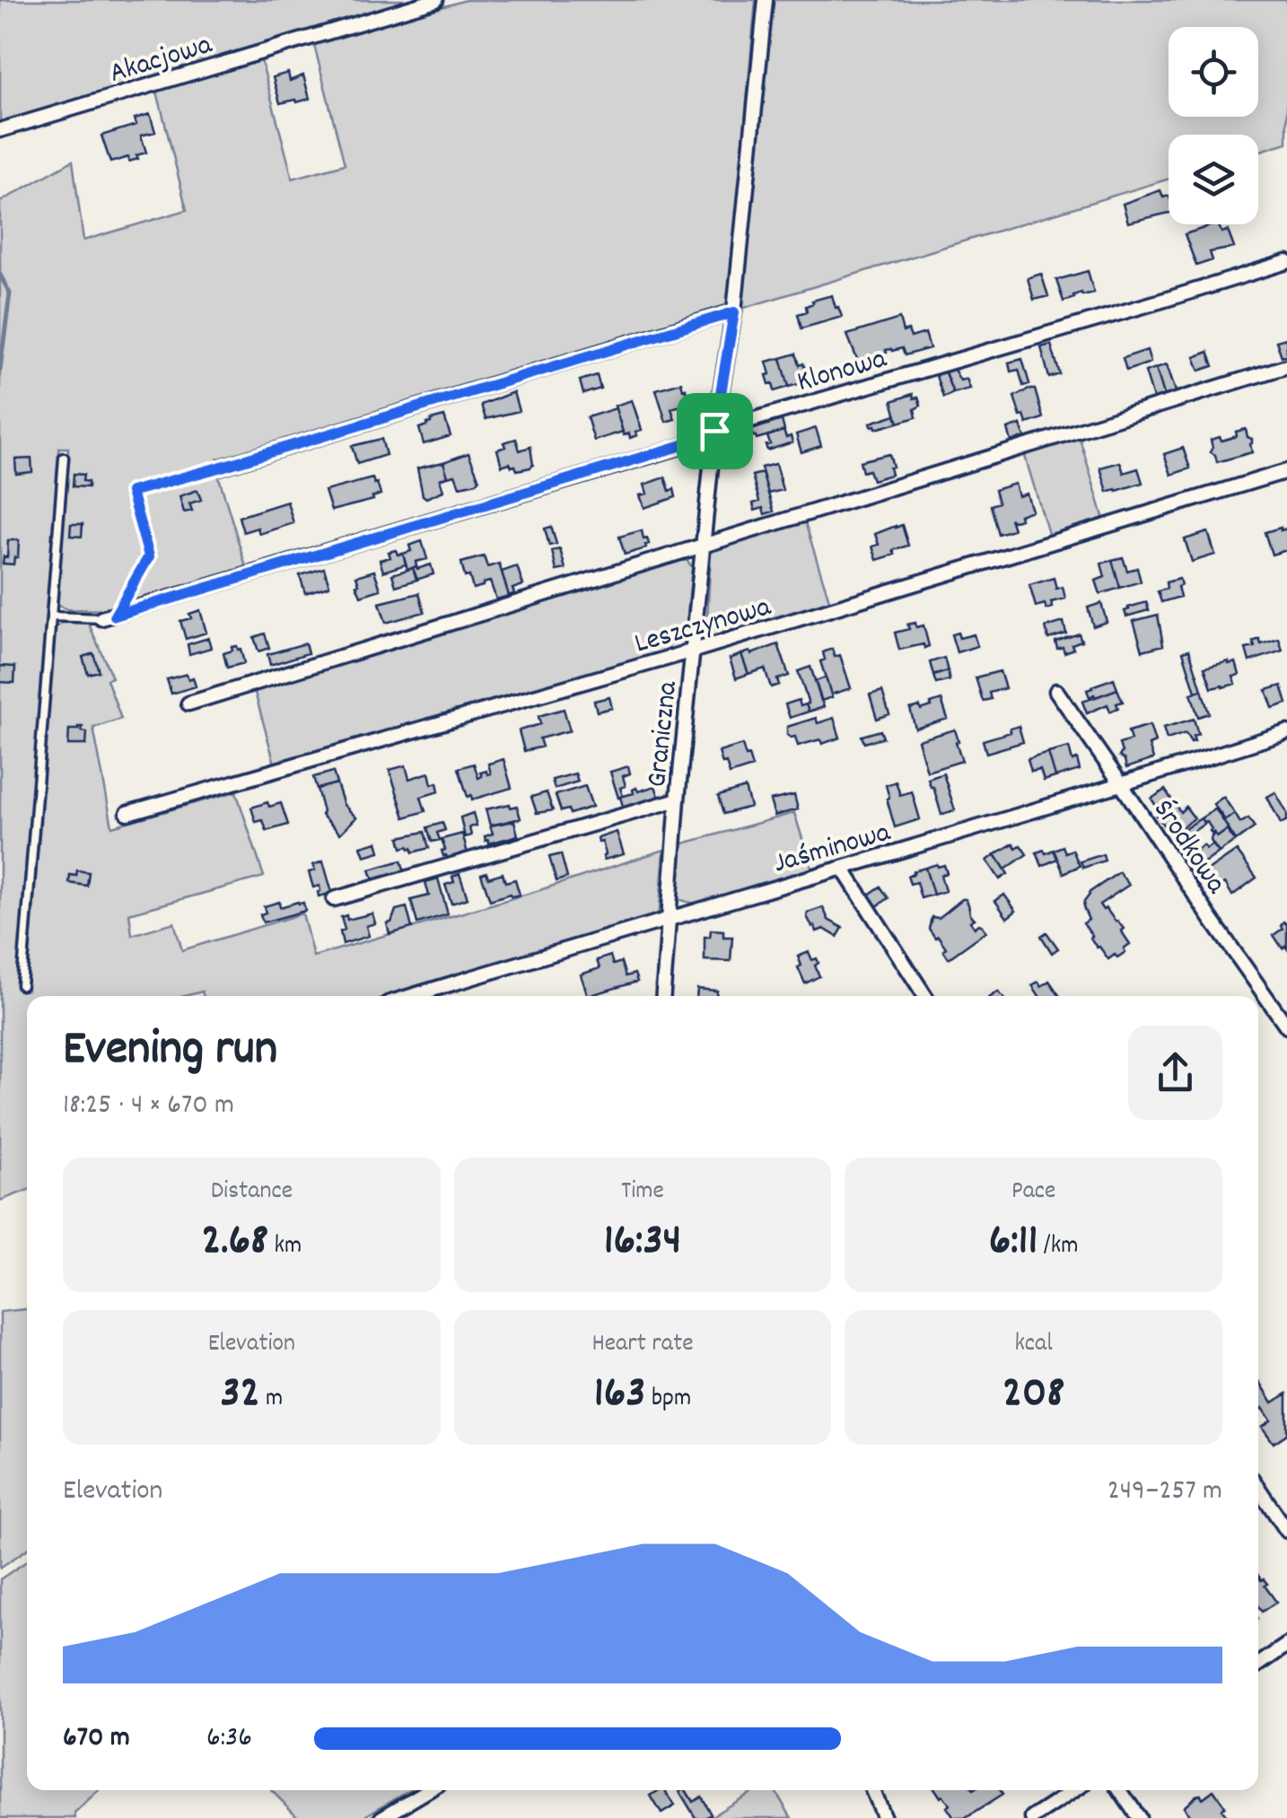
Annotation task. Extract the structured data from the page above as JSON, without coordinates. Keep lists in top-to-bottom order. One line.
{"streets":{"street":["Akacjowa","Klonowa","Leszczynowa","Graniczna","Jaśminowa","Środkowa"]},"crossings":[["Klonowa","Graniczna"],["Leszczynowa","Graniczna"],["Graniczna","Jaśminowa"],["Jaśminowa","Środkowa"]],"page":{"heading":["Evening run","18:25 · 4 × 670 m"],"stats":[["Distance","2.68 km"],["Time","16:34"],["Pace","6:11 /km"],["Elevation","32 m"],["Heart rate","163 bpm"],["kcal","208"]],"chart":["Elevation","249–257 m"],"list":[{"name":"670 m","note":"6:36"}]}}
